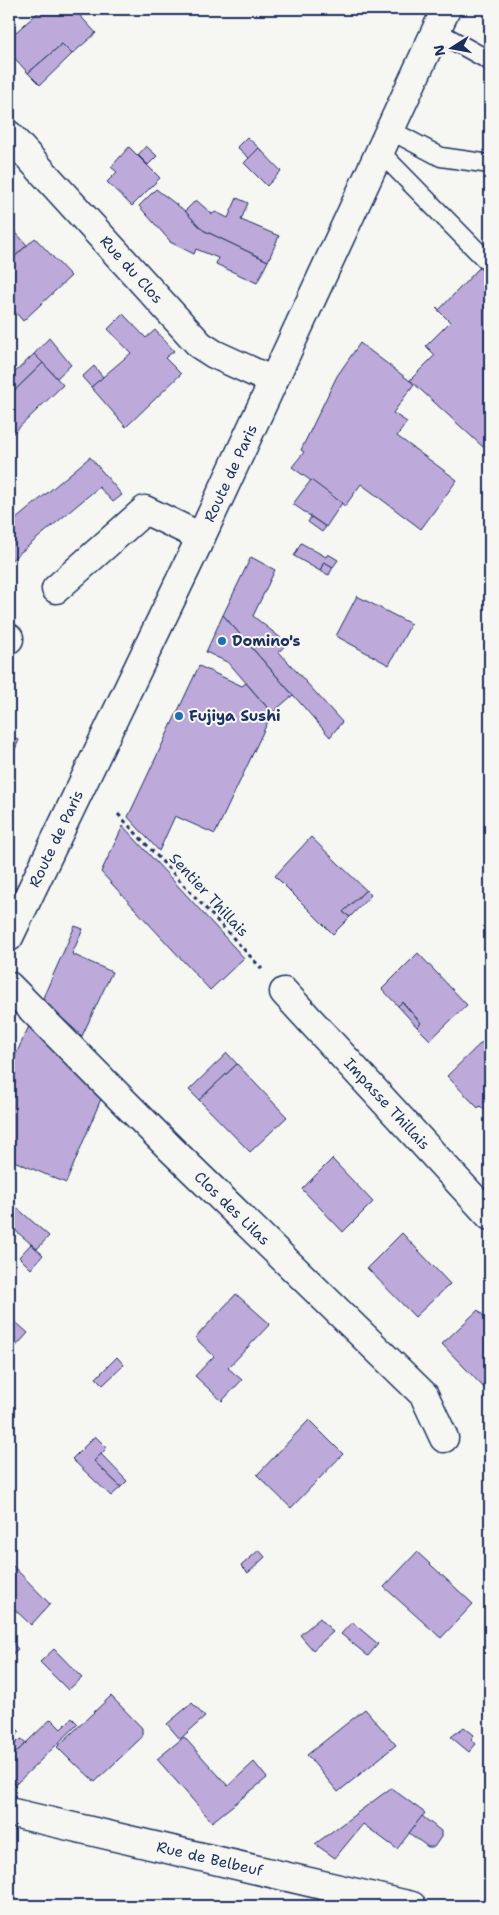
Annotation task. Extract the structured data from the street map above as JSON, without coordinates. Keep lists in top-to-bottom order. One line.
{"streets":{"street":["Rue du Clos","Route de Paris","Impasse Thillais","Clos des Lilas","Rue de Belbeuf"],"path":["Sentier Thillais"]},"crossings":[["Rue du Clos","Route de Paris"],["Sentier Thillais","Impasse Thillais"]],"places":["Domino's","Fujiya Sushi"],"north":"left"}
